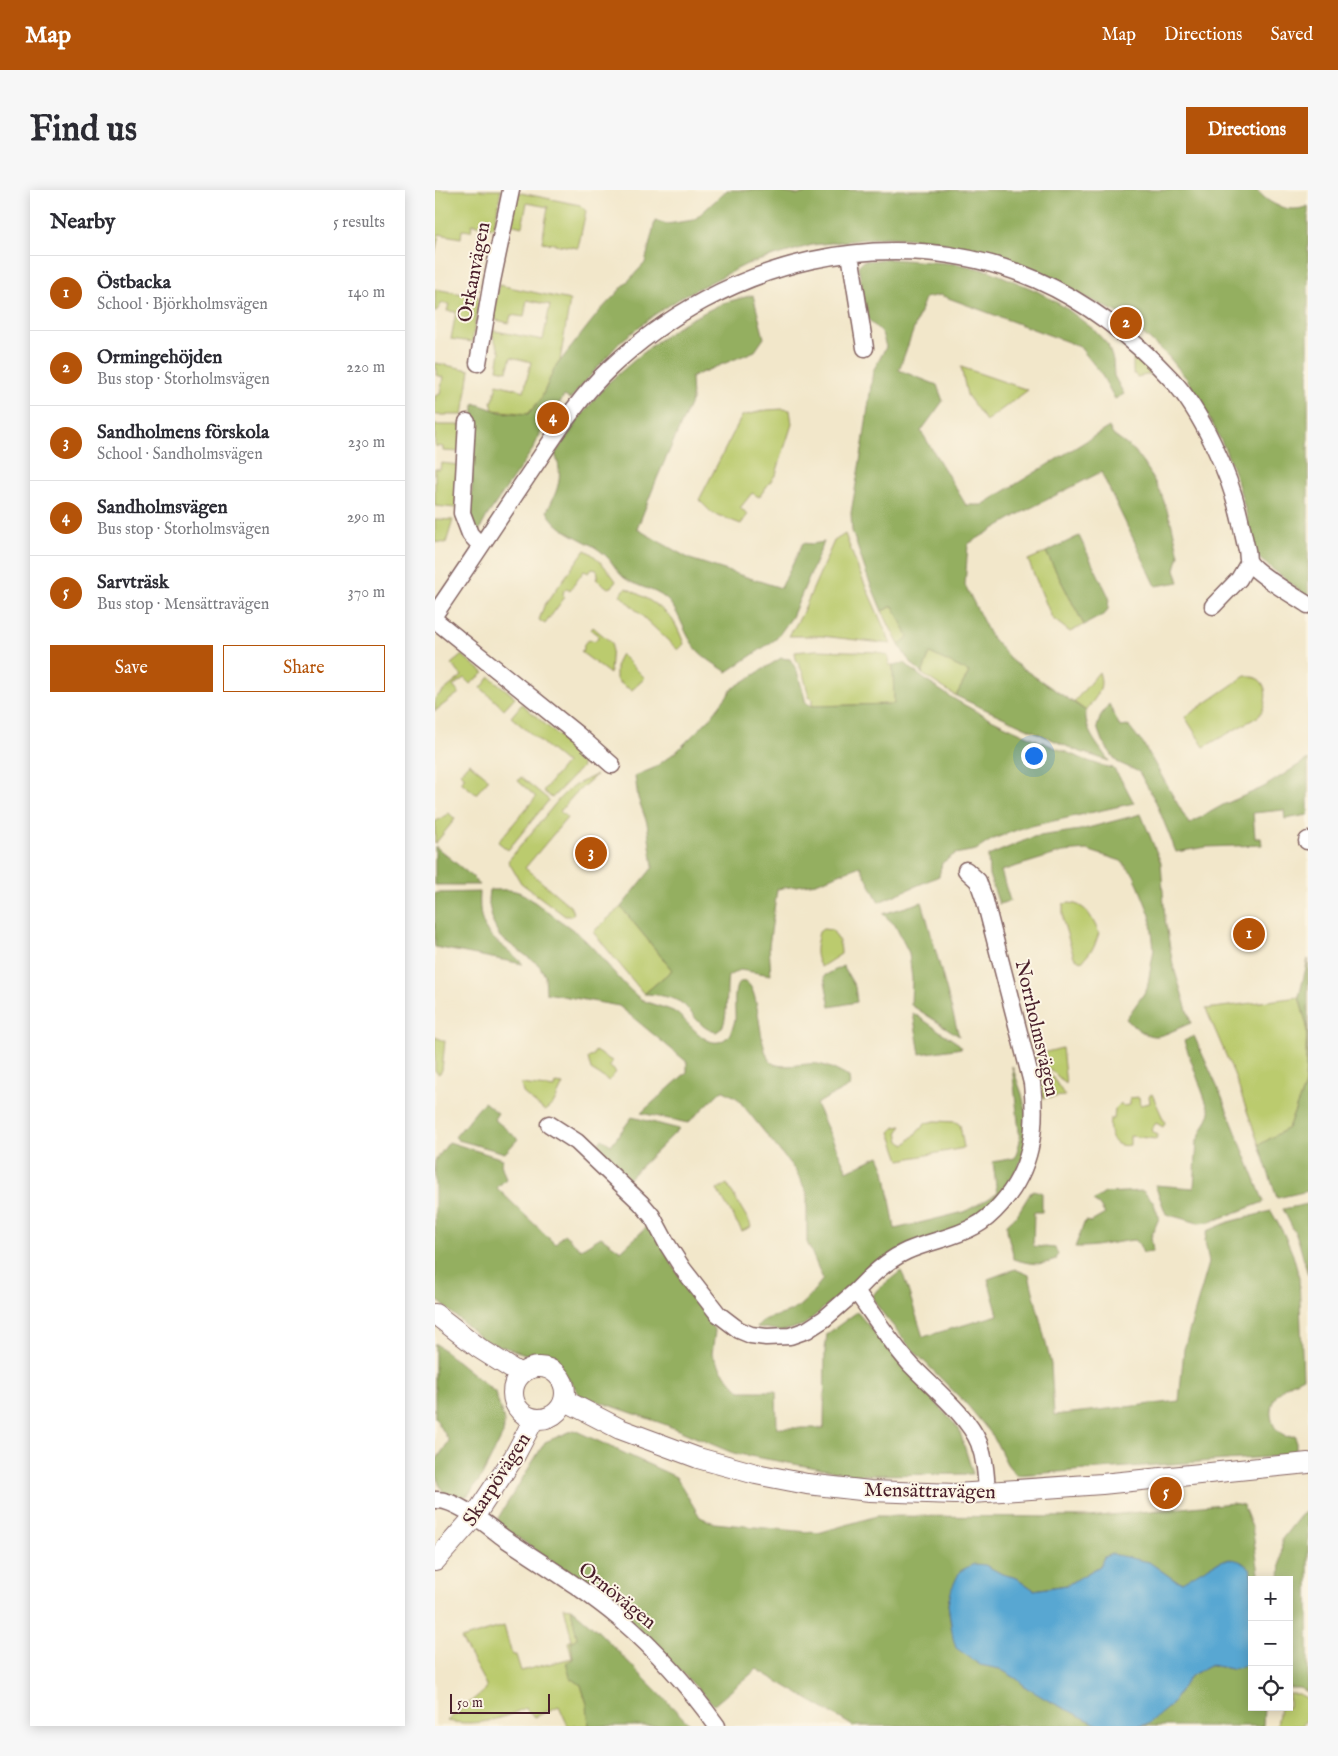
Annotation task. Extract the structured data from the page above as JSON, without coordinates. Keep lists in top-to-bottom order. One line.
{"streets":{"street":["Orkanvägen","Norrholmsvägen","Skarpövägen","Mensättravägen","Ornövägen"]},"crossings":[["Skarpövägen","Mensättravägen"],["Skarpövägen","Ornövägen"]],"scale_bar":"50 m","page":{"header":"Map","nav":["Map","Directions","Saved"],"buttons":["Directions",["Save","Share"]],"title":"Find us","heading":["Nearby","5 results"],"list":[{"mark":"1","name":"Östbacka","note":"School · Björkholmsvägen","value":"140 m"},{"mark":"2","name":"Ormingehöjden","note":"Bus stop · Storholmsvägen","value":"220 m"},{"mark":"3","name":"Sandholmens förskola","note":"School · Sandholmsvägen","value":"230 m"},{"mark":"4","name":"Sandholmsvägen","note":"Bus stop · Storholmsvägen","value":"290 m"},{"mark":"5","name":"Sarvträsk","note":"Bus stop · Mensättravägen","value":"370 m"}],"pins":["2","4","3","1","5"],"map_buttons":["+","−"],"scale":"50 m"}}
